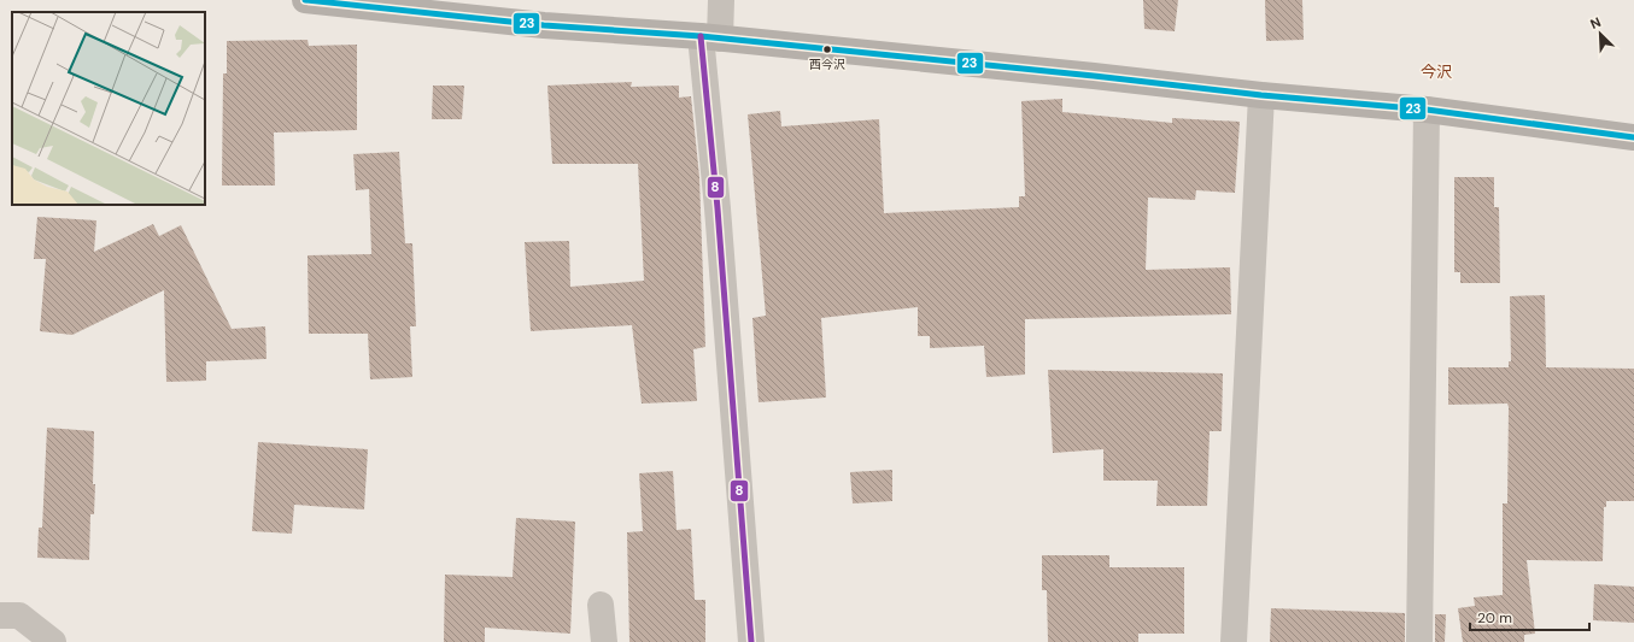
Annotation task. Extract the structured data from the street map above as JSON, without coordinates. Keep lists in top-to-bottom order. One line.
{"districts":["今沢"],"places":["西今沢"],"lines":["transit line 23","transit line 8"],"scale_bar":"20 m","north":"top left"}
